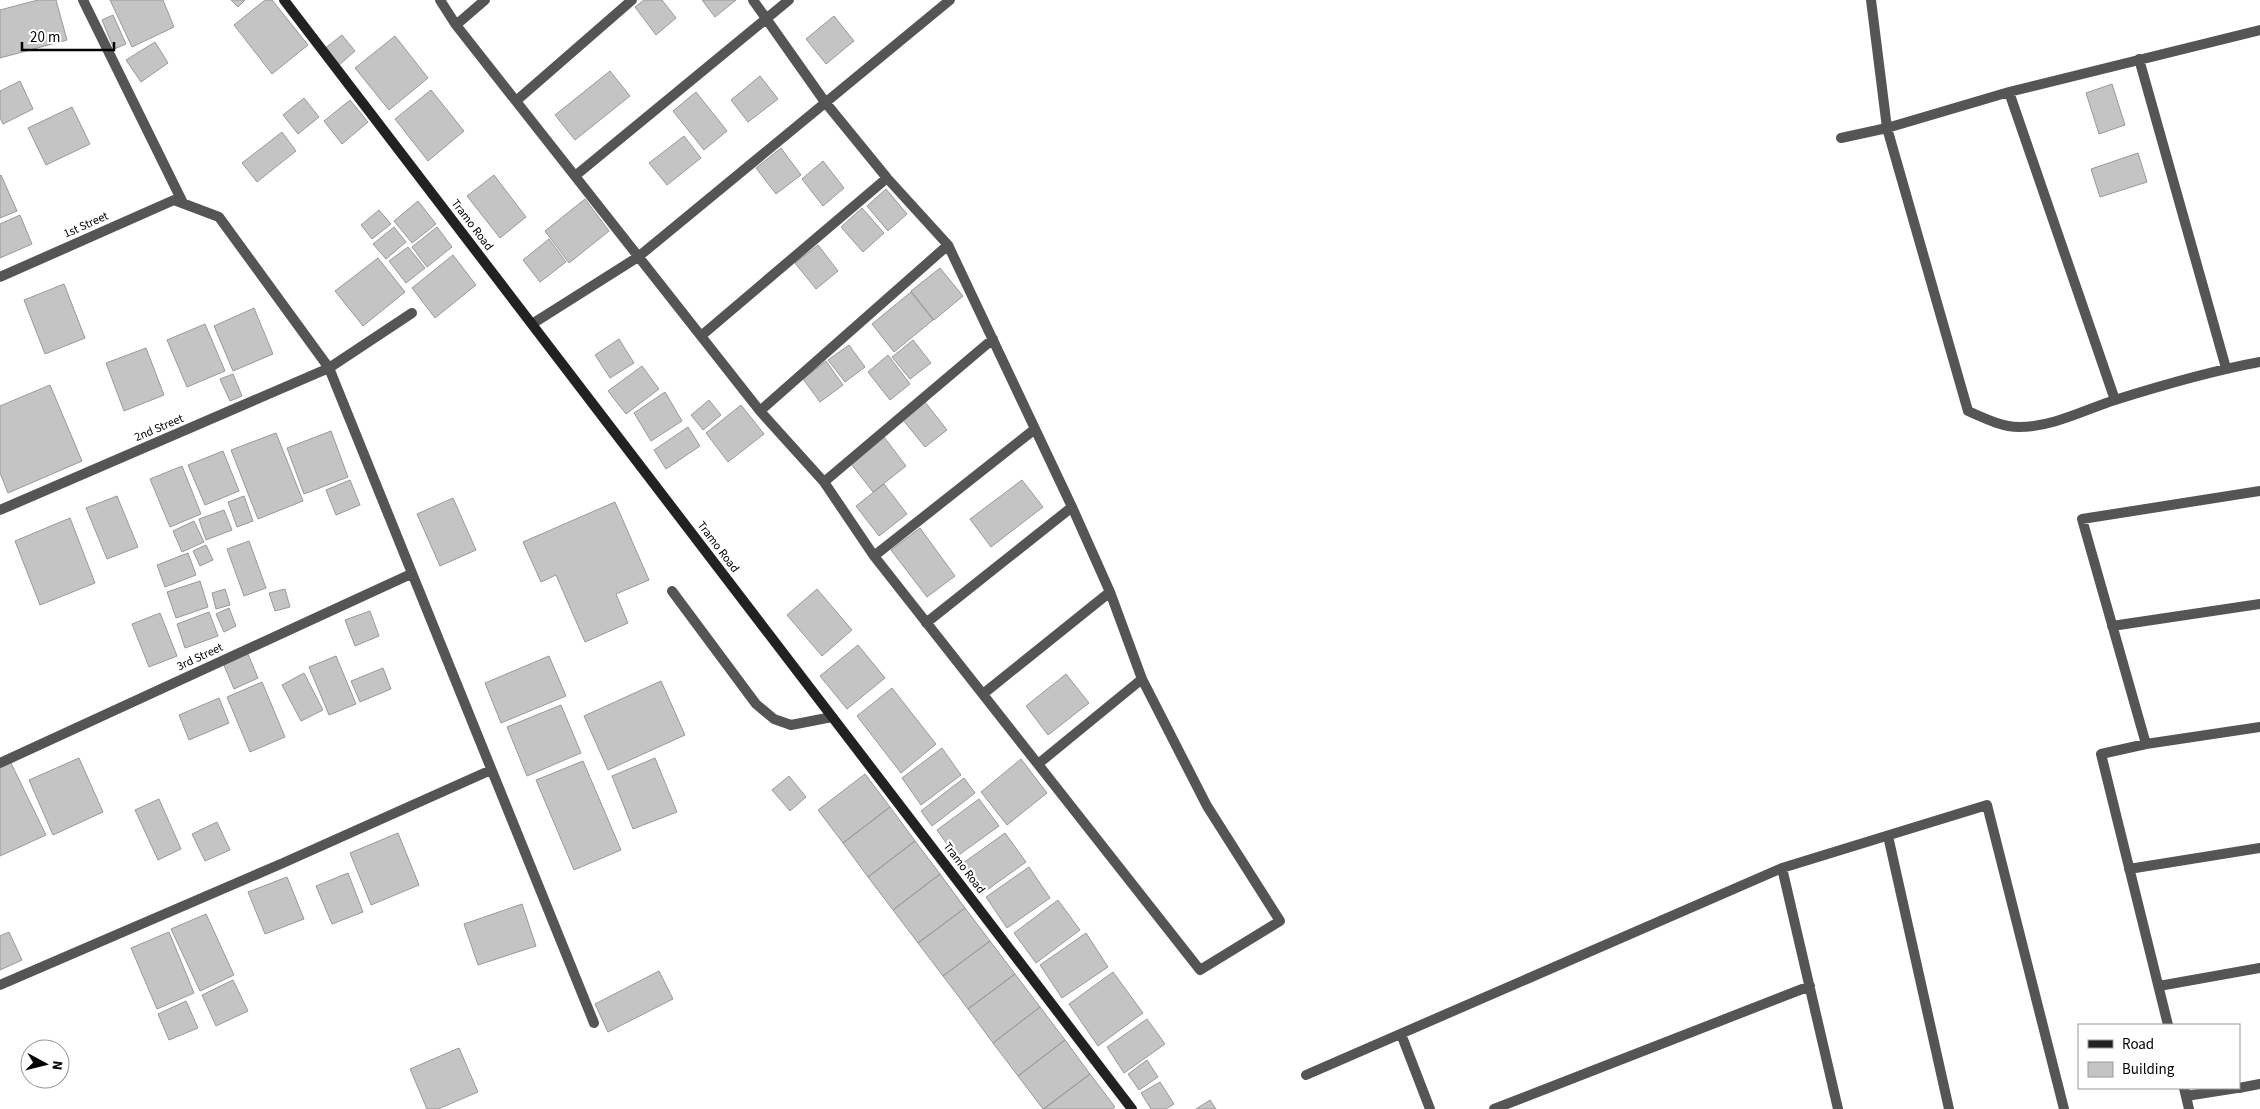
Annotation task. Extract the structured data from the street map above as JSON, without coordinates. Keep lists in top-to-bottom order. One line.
{"streets":{"street":["1st Street","Tramo Road","2nd Street","3rd Street"]},"legend":["Road","Building"],"scale_bar":"20 m","north":"right"}
